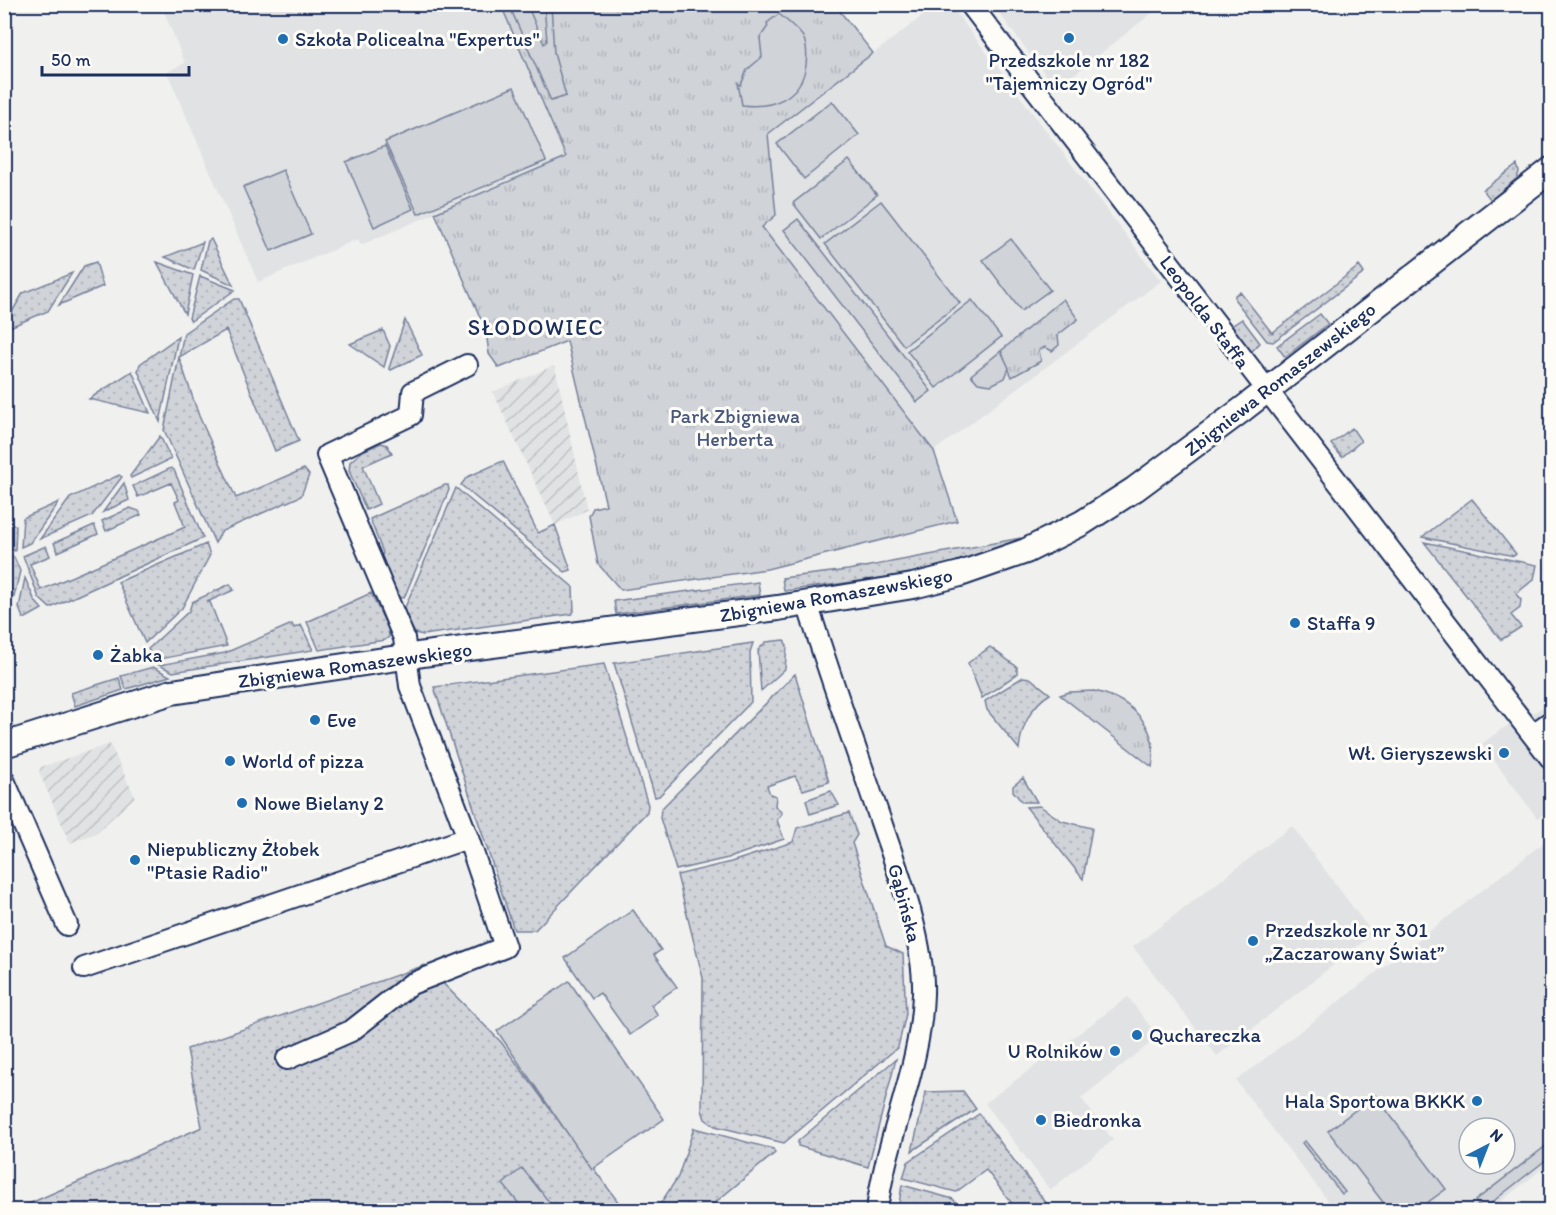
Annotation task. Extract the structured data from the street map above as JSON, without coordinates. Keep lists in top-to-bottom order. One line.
{"streets":{"street":["Leopolda Staffa","Zbigniewa Romaszewskiego","Gąbińska"]},"crossings":[["Leopolda Staffa","Zbigniewa Romaszewskiego"],["Zbigniewa Romaszewskiego","Gąbińska"]],"districts":["SŁODOWIEC"],"parks":["Park Zbigniewa Herberta"],"places":["Przedszkole nr 182 \"Tajemniczy Ogród\"","Szkoła Policealna \"Expertus\"","Staffa 9","Żabka","Eve","Wł. Gieryszewski","World of pizza","Nowe Bielany 2","Niepubliczny Żłobek \"Ptasie Radio\"","Przedszkole nr 301 „Zaczarowany Świat”","Quchareczka","U Rolników","Hala Sportowa BKKK","Biedronka"],"scale_bar":"50 m","north":"top right"}
